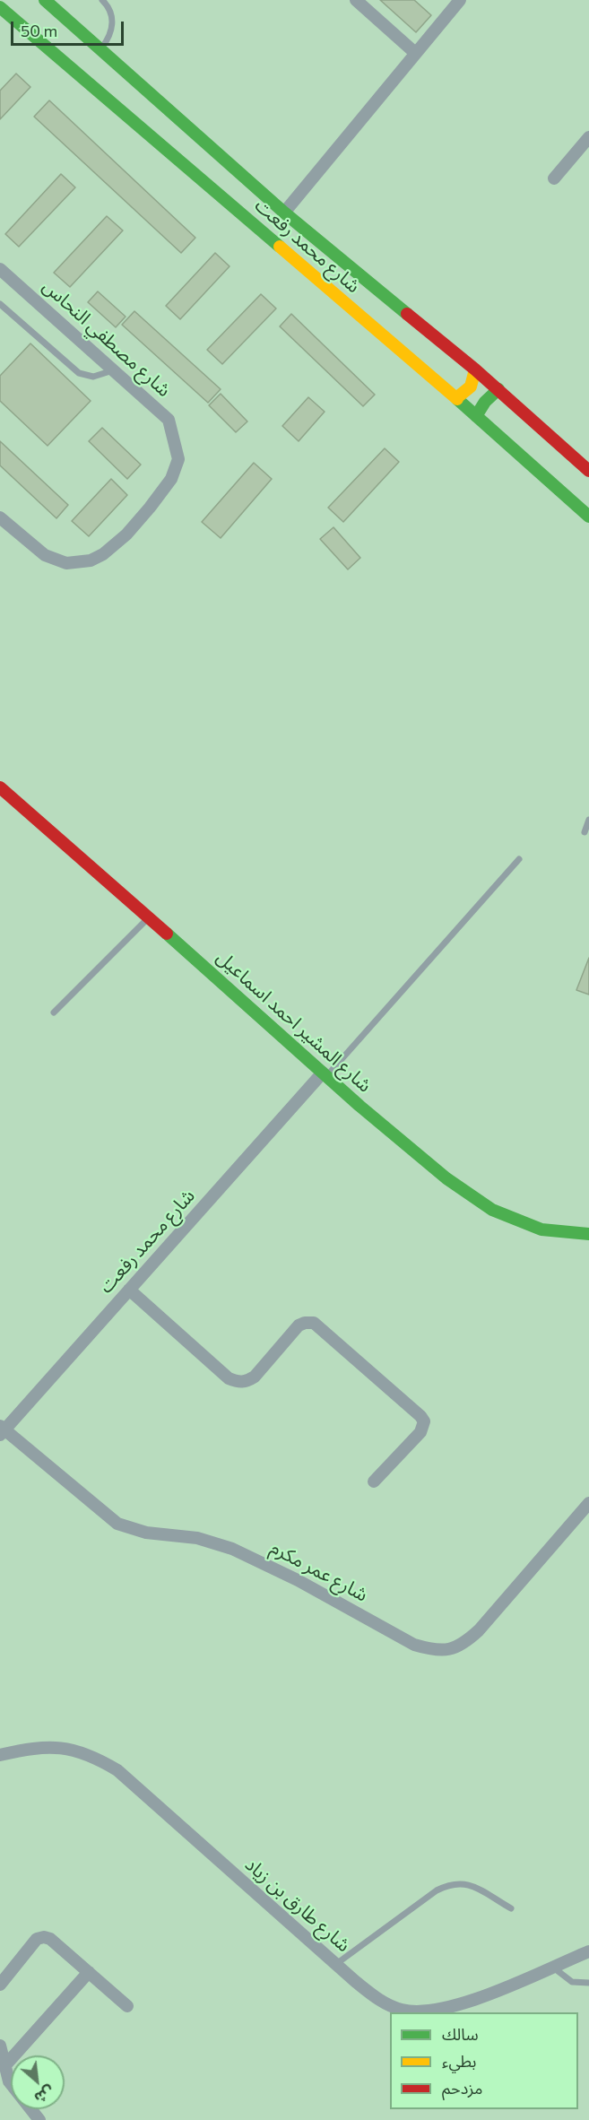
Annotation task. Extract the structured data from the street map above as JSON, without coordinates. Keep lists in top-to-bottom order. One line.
{"streets":{"street":["شارع محمد رفعت","شارع مصطفي النحاس","شارع المشير احمد اسماعيل","شارع عمر مكرم","شارع طارق بن زياد"]},"crossings":[["شارع محمد رفعت","شارع المشير احمد اسماعيل"],["شارع محمد رفعت","شارع عمر مكرم"]],"legend":["سالك","بطيء","مزدحم"],"scale_bar":"50 m","north":"bottom right"}
